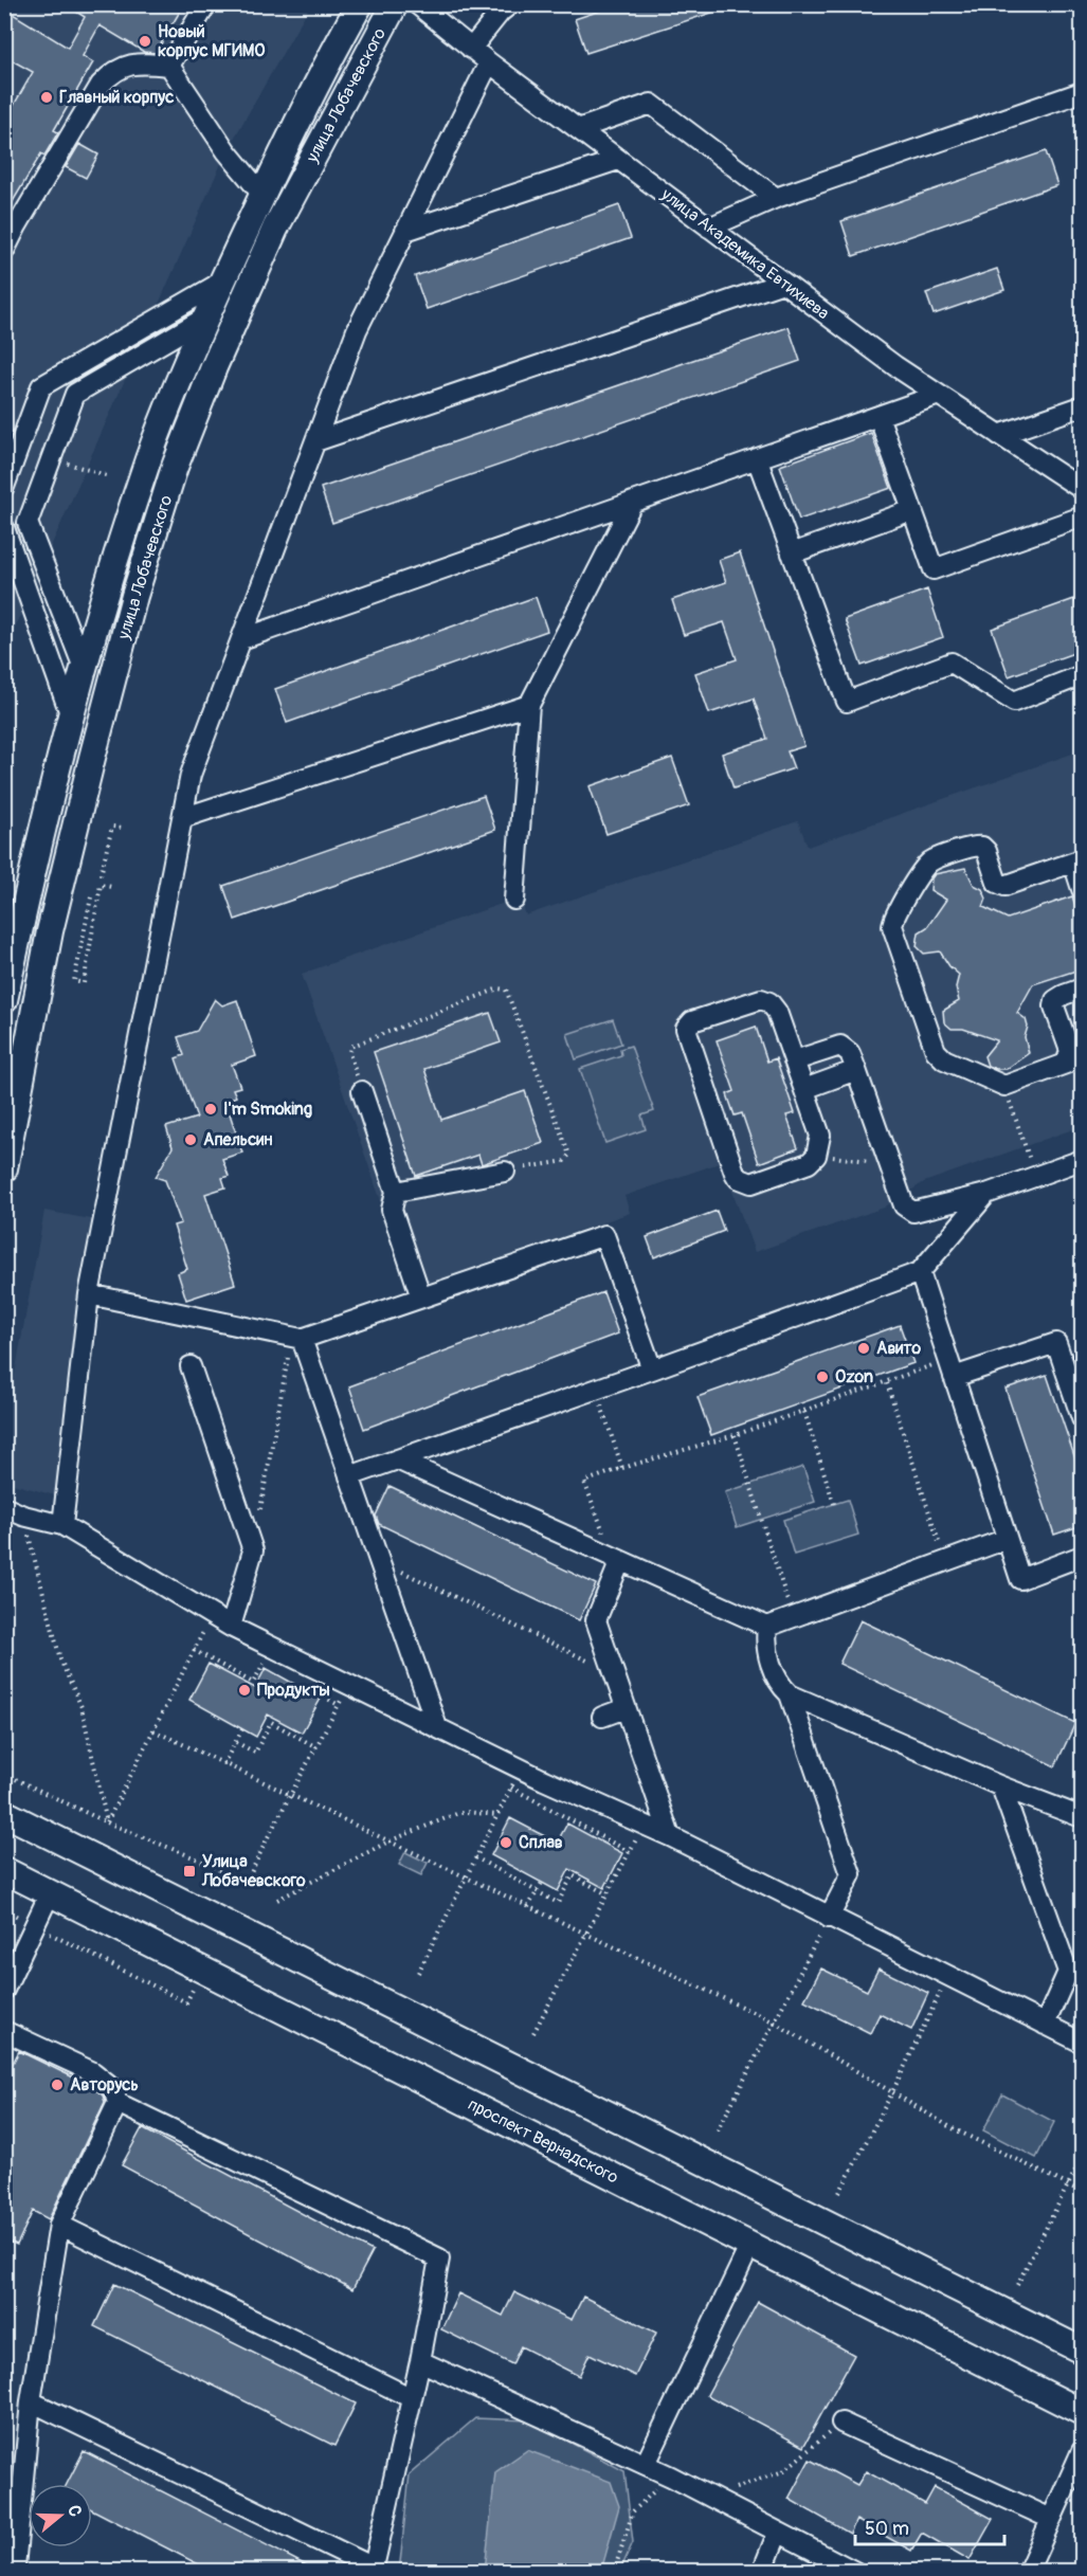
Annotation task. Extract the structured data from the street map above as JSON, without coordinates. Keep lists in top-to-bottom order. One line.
{"streets":{"main road":["улица Лобачевского","проспект Вернадского"],"street":["улица Академика Евтихиева"]},"places":{"other":["Новый корпус МГИМО","Главный корпус","I'm Smoking","Апельсин","Авито","Ozon","Продукты","Сплав","Авторусь"],"transit":["Улица Лобачевского"]},"scale_bar":"50 m","north":"right"}
